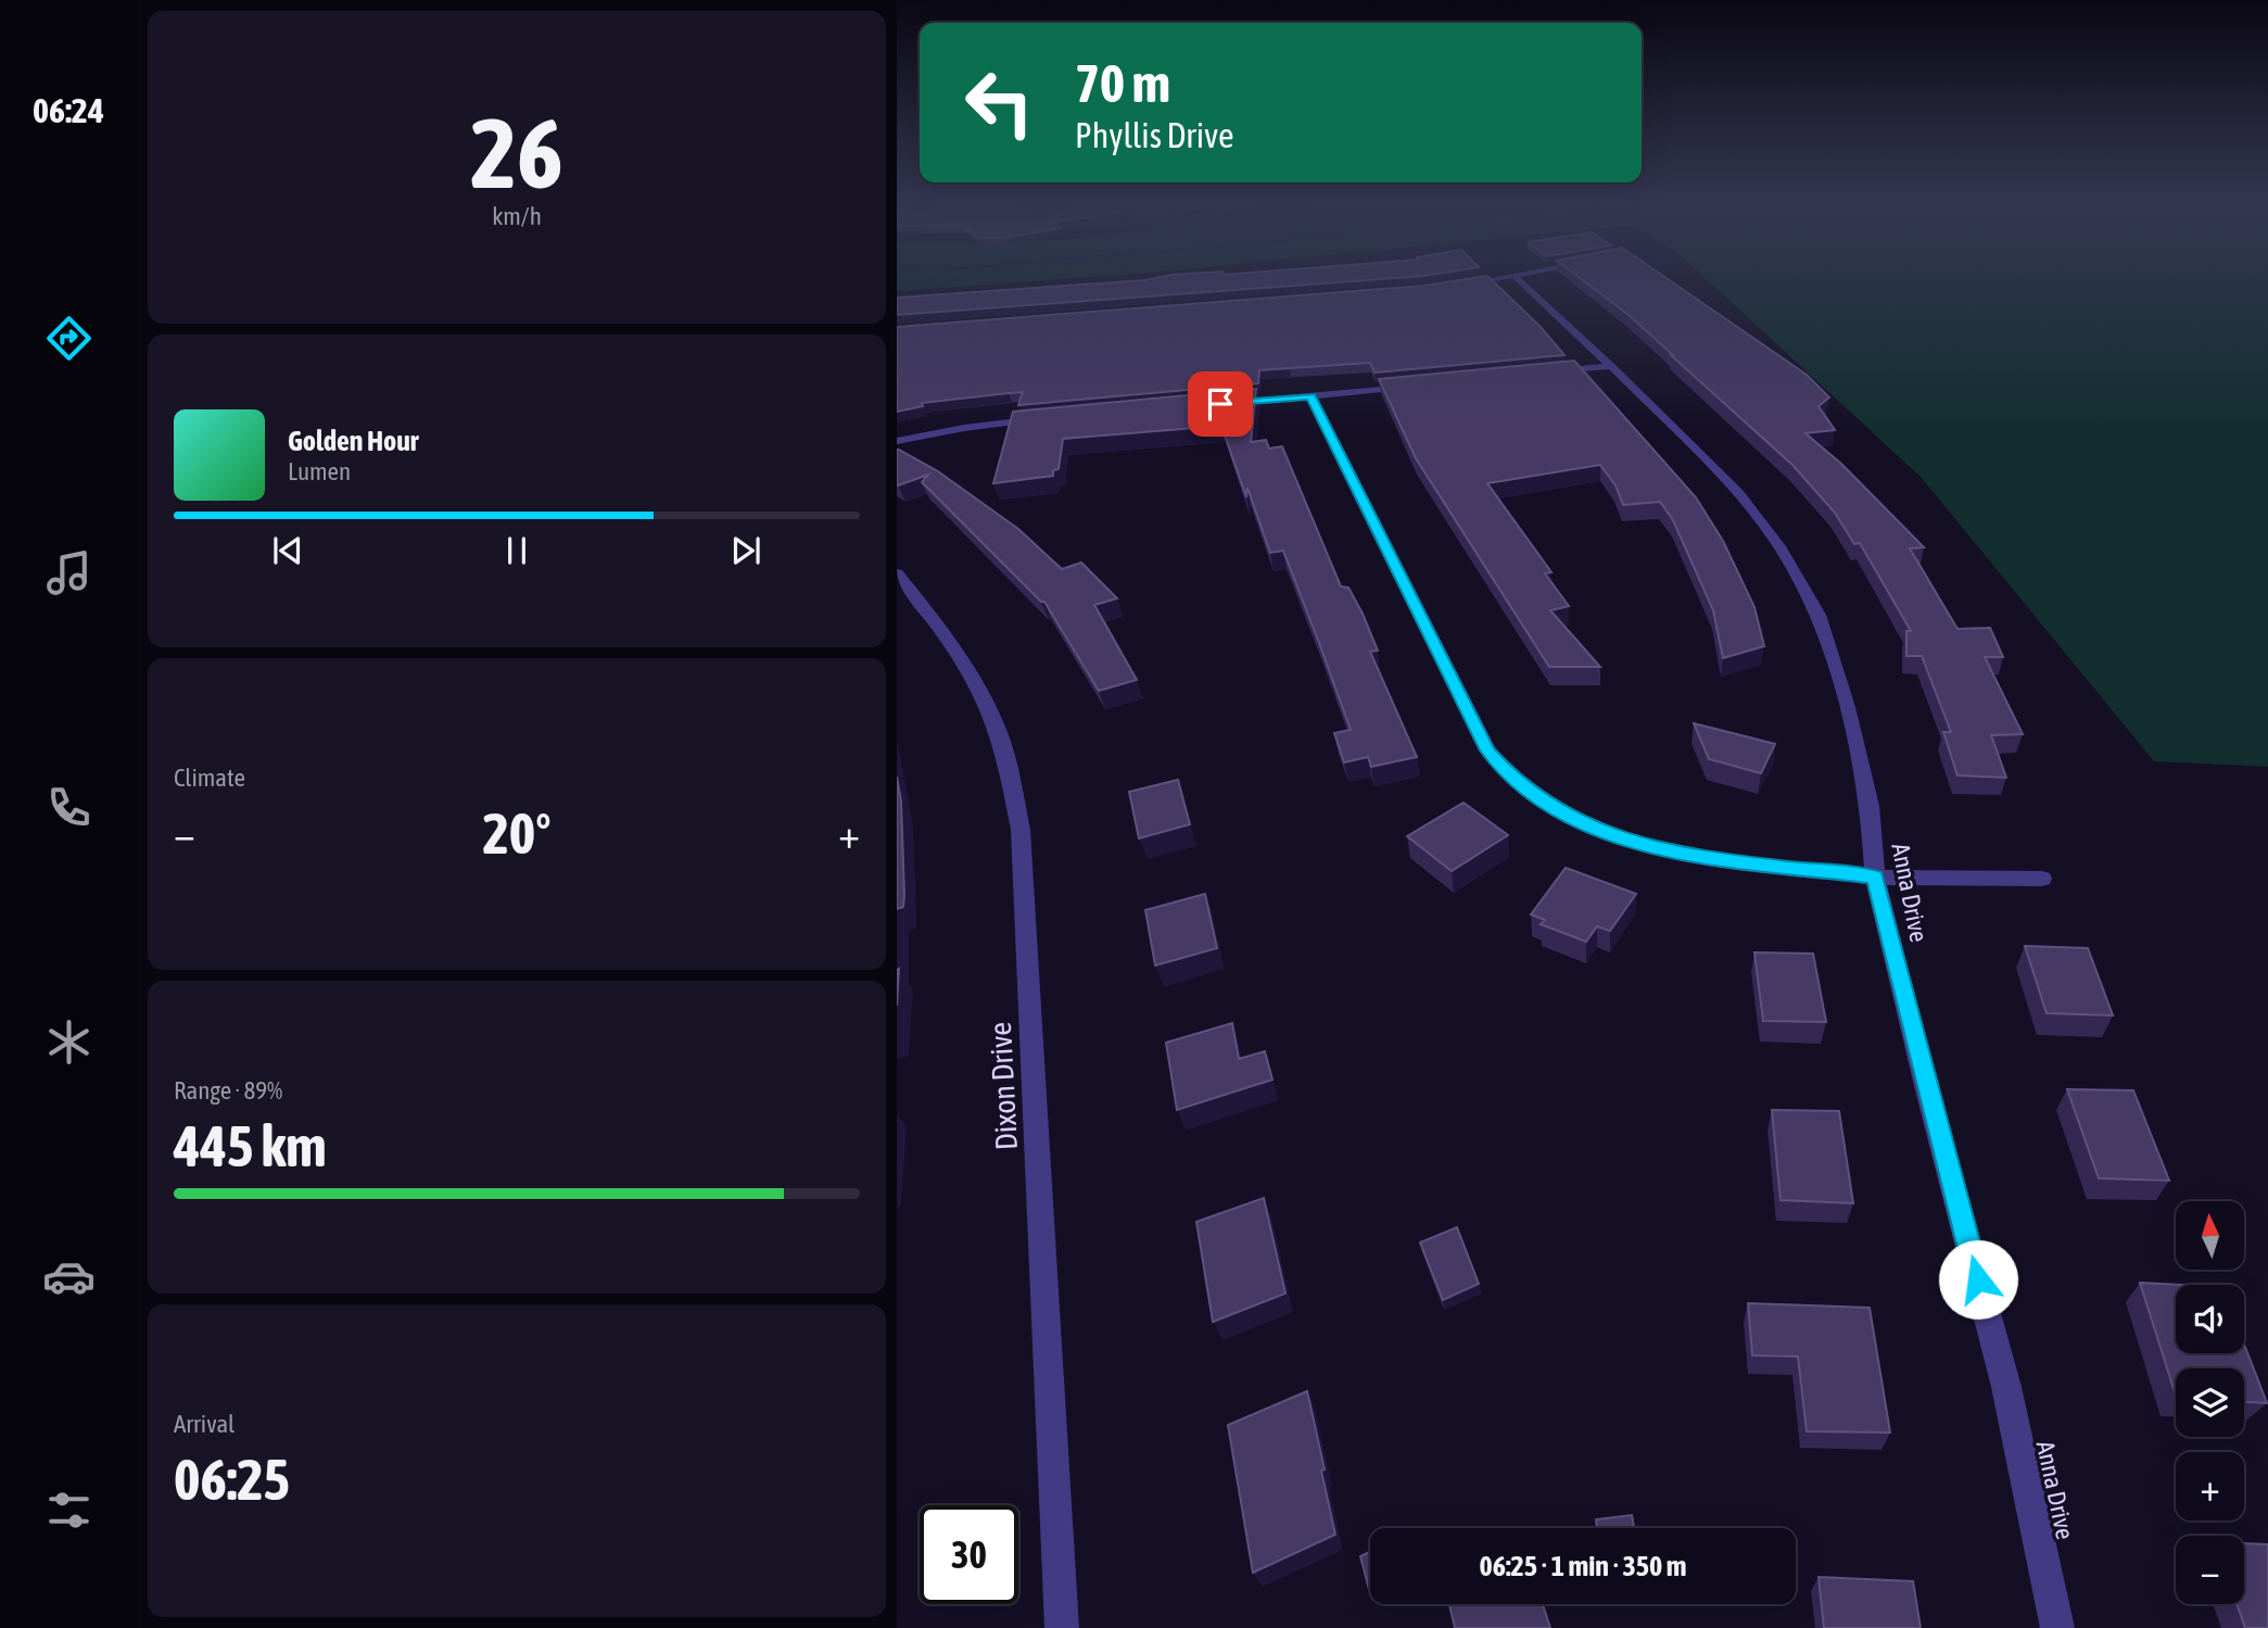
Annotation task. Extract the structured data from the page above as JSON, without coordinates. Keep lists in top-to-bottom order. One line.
{"streets":{"street":["Anna Drive","Dixon Drive"]},"north":"top","page":{"tabs":"06:24","tile":[["26","km/h"],"Climate",["Range · 89%","445 km"],["Arrival","06:25"]],"turn":["70 m","Phyllis Drive"],"song":["Golden Hour","Lumen"],"heat":["−","20°","+"],"map_buttons":["+","−"],"limit":"30","trip":"06:25 · 1 min · 350 m"}}
